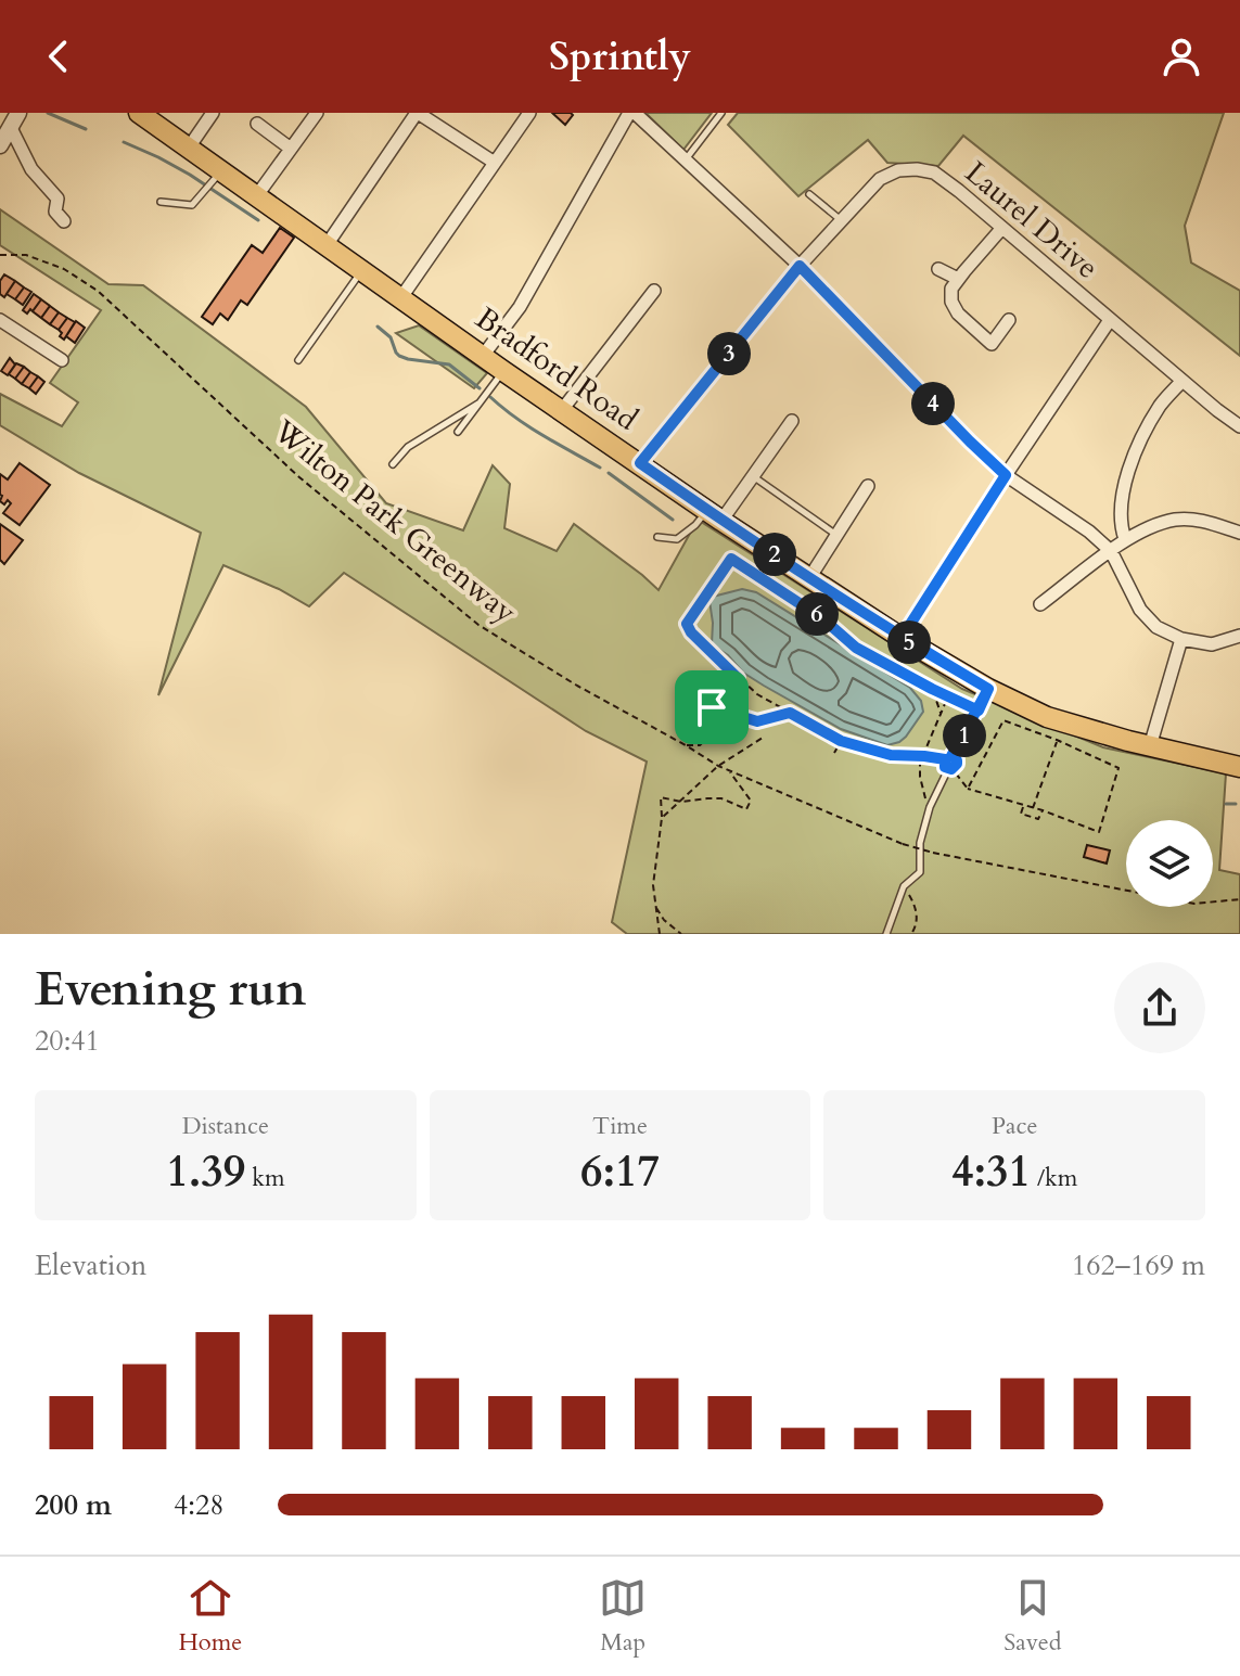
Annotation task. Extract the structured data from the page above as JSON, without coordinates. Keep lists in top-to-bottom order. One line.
{"streets":{"main road":["Bradford Road"],"street":["Laurel Drive"],"path":["Wilton Park Greenway"]},"crossings":[["Laurel Drive","Bradford Road"]],"page":{"header":"Sprintly","pins":["3","4","2","6","5","1"],"heading":["Evening run","20:41"],"stats":[["Distance","1.39 km"],["Time","6:17"],["Pace","4:31 /km"]],"chart":["Elevation","162–169 m"],"list":[{"name":"200 m","note":"4:28"}],"tabs":["Home","Map","Saved"]}}
